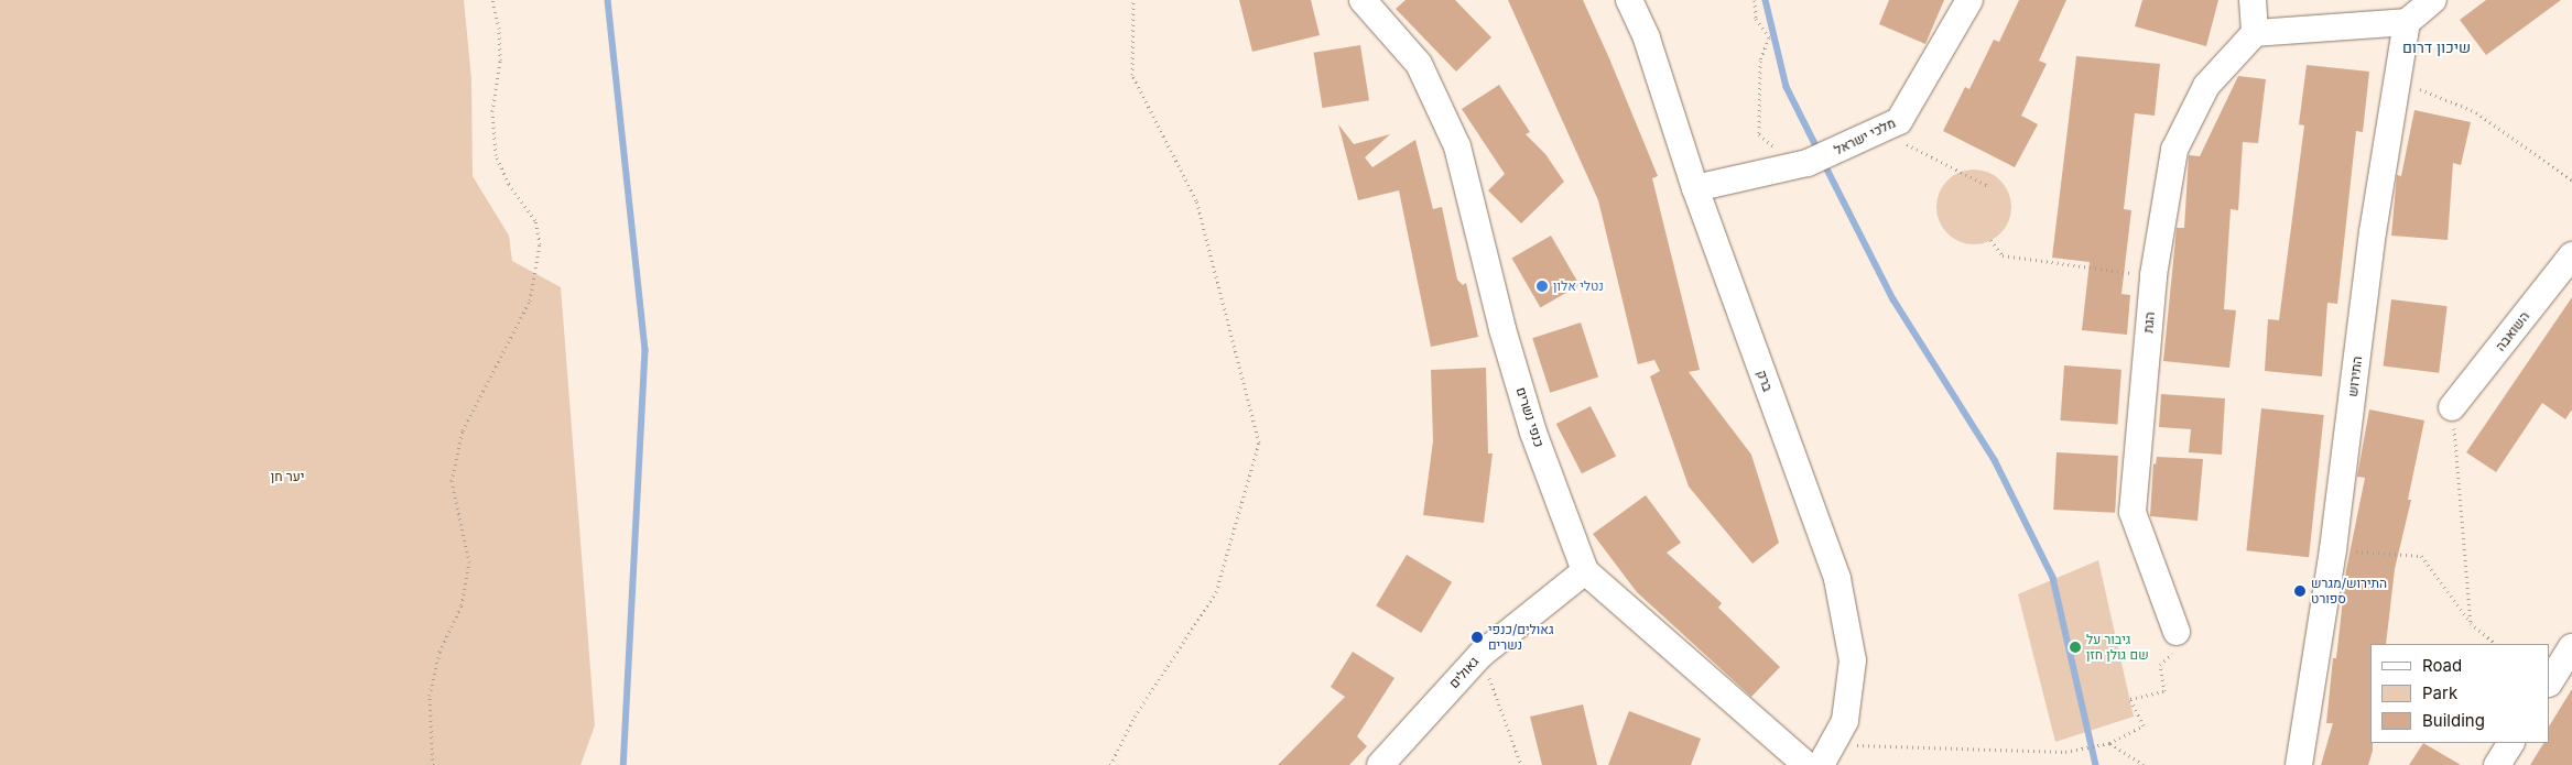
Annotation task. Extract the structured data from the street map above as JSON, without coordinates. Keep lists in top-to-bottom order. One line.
{"streets":{"street":["מלכי ישראל","הגת","השואבה","התירוש","ברק","כנפי נשרים","גאולים"]},"crossings":[["מלכי ישראל","ברק"],["כנפי נשרים","גאולים"]],"districts":["שיכון דרום"],"parks":["יער חן"],"places":["נטלי אלון","התירוש/מגרש ספורט","גאולים/כנפי נשרים","גיבור על שם גולן חזן"],"legend":["Road","Park","Building"]}
